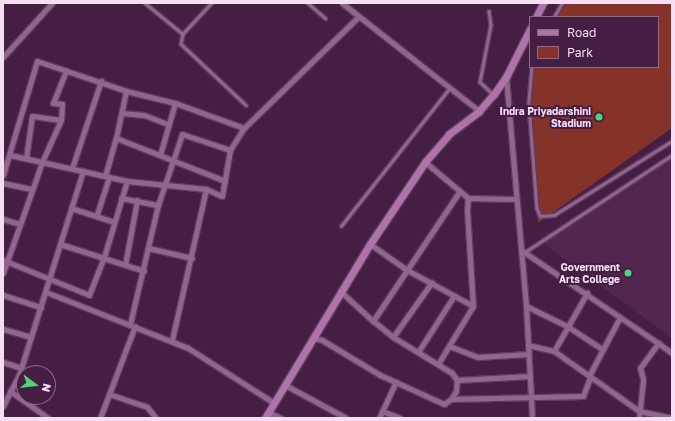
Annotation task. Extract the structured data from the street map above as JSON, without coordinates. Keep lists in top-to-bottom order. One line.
{"places":["Indra Priyadarshini Stadium","Government Arts College"],"legend":["Road","Park"],"north":"right"}
